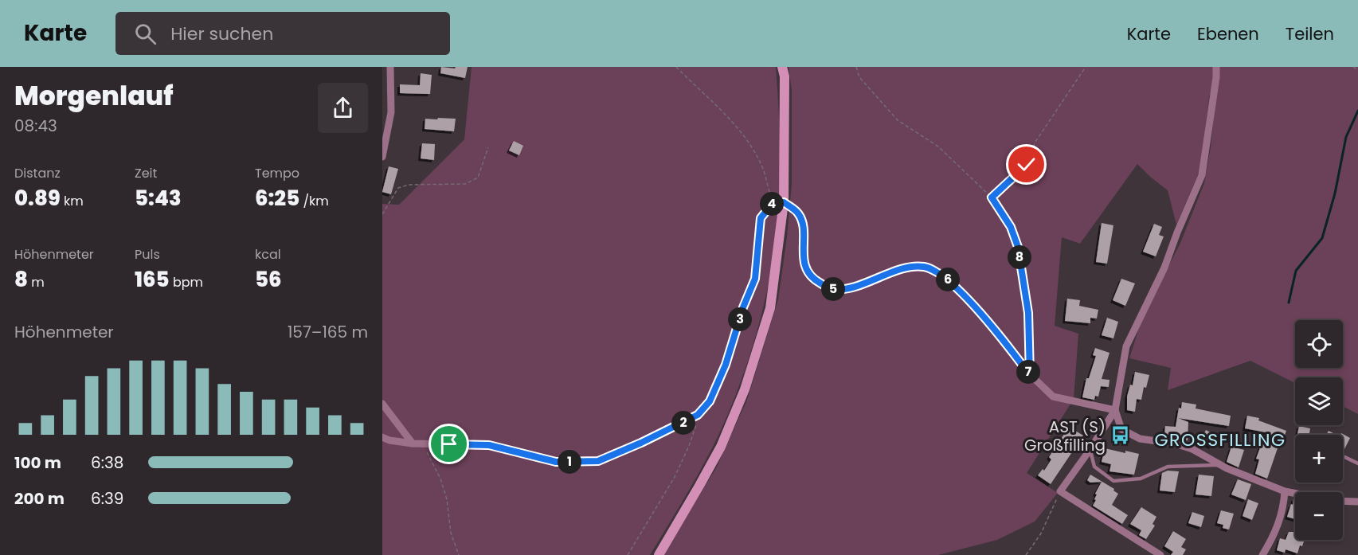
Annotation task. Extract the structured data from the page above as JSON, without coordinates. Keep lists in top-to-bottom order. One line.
{"districts":["GROSSFILLING"],"places":{"bus stop":["AST (S) Großfilling"]},"page":{"header":"Karte","search":"Hier suchen","nav":["Karte","Ebenen","Teilen"],"heading":["Morgenlauf","08:43"],"stats":[["Distanz","0.89 km"],["Zeit","5:43"],["Tempo","6:25 /km"],["Höhenmeter","8 m"],["Puls","165 bpm"],["kcal","56"]],"pins":["4","8","6","5","3","7","2","1"],"chart":["Höhenmeter","157–165 m"],"map_buttons":["+","−"],"list":[{"name":"100 m","note":"6:38"},{"name":"200 m","note":"6:39"}]}}
